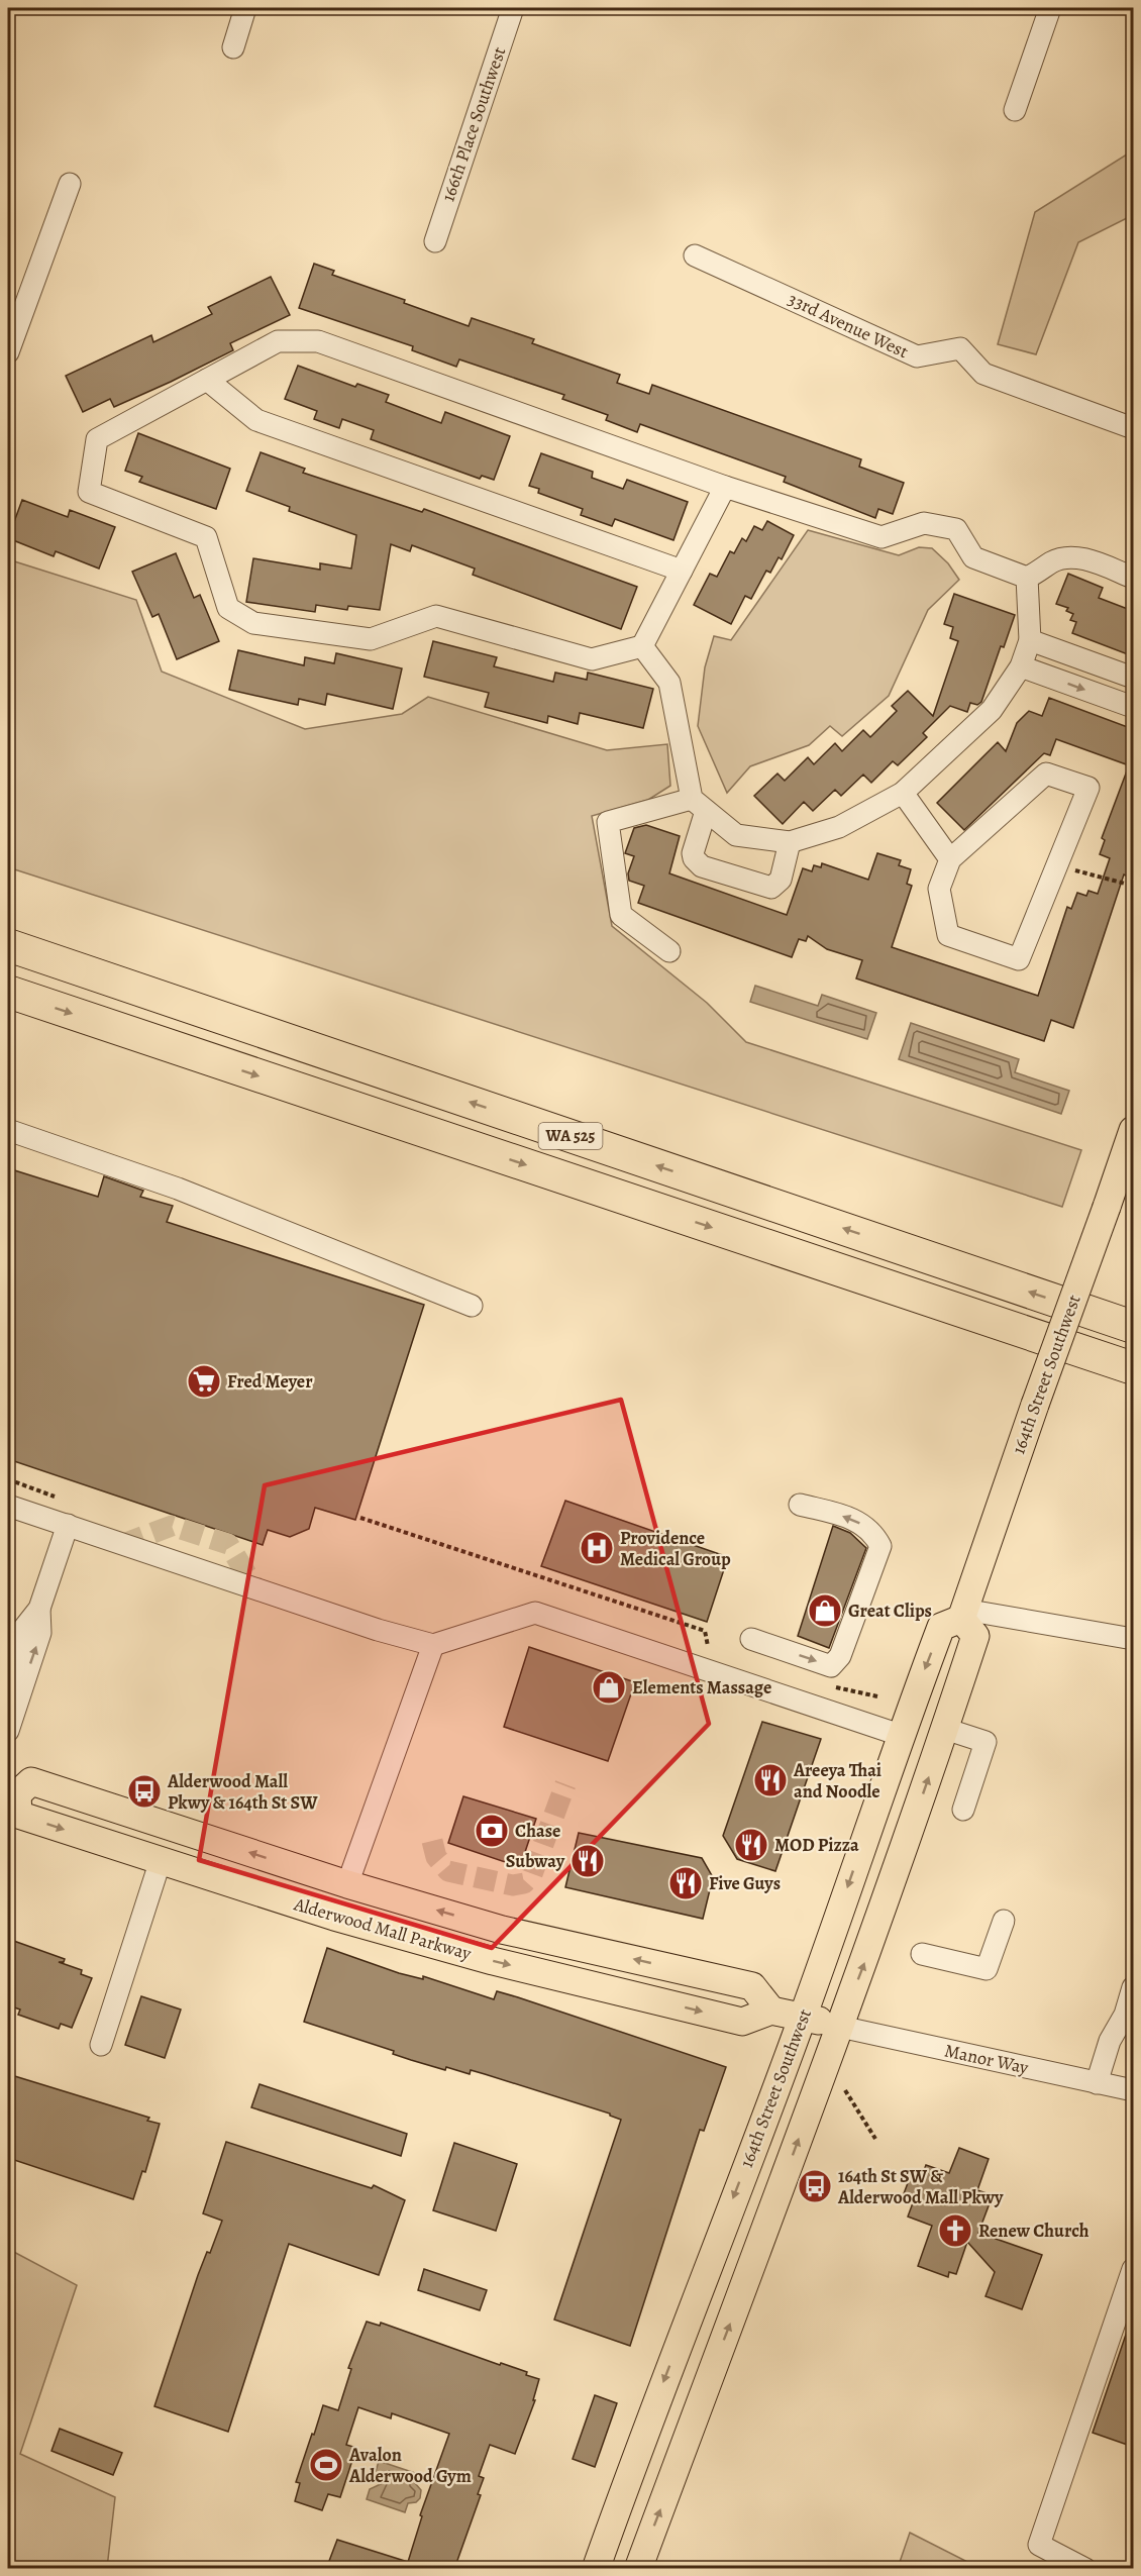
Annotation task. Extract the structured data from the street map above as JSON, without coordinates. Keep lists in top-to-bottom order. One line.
{"streets":{"highway":["WA 525"],"main road":["164th Street Southwest","Alderwood Mall Parkway"],"street":["166th Place Southwest","33rd Avenue West","Manor Way"]},"places":{"supermarket":["Fred Meyer"],"hospital":["Providence Medical Group"],"shop":["Great Clips","Elements Massage"],"restaurant":["Areeya Thai and Noodle","MOD Pizza","Subway","Five Guys"],"bus stop":["Alderwood Mall Pkwy & 164th St SW","164th St SW & Alderwood Mall Pkwy"],"bank":["Chase"],"church":["Renew Church"],"sports":["Avalon Alderwood Gym"]}}
